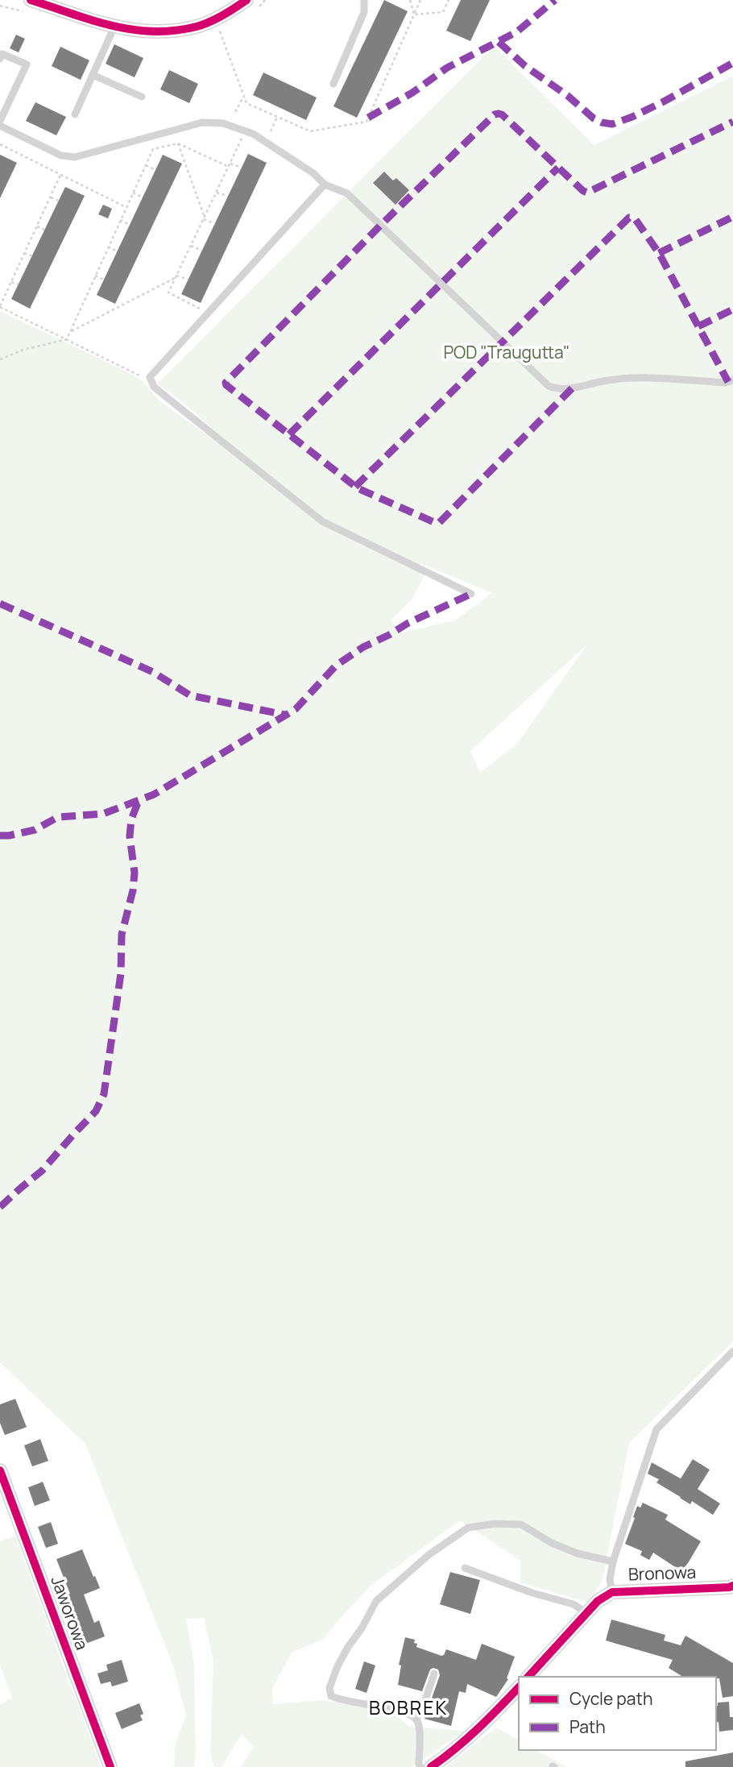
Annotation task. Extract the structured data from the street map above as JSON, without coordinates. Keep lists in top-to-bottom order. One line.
{"streets":{"street":["Bronowa","Jaworowa"]},"districts":["BOBREK"],"parks":["POD \"Traugutta\""],"legend":["Cycle path","Path"]}
